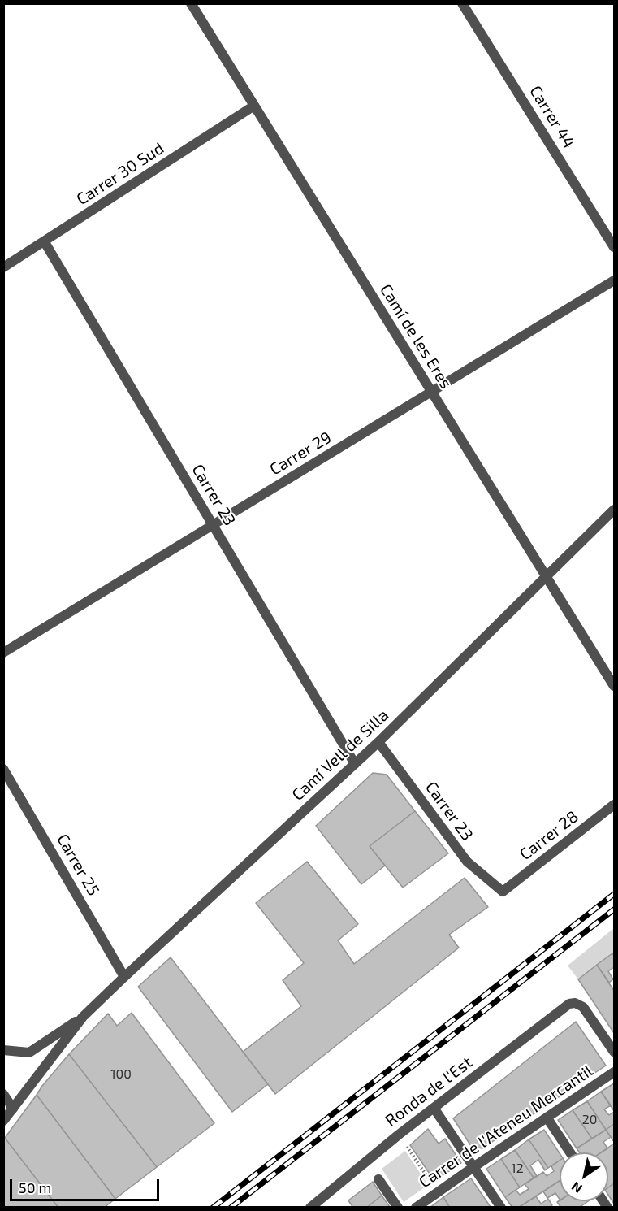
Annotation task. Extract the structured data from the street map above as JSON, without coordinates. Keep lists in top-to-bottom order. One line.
{"streets":{"street":["Carrer 44","Carrer 30 Sud","Camí de les Eres","Carrer 29","Carrer 23","Camí Vell de Silla","Carrer 28","Carrer 25","Ronda de l'Est","Carrer de l'Ateneu Mercantil"]},"crossings":[["Carrer 30 Sud","Camí de les Eres"],["Carrer 30 Sud","Carrer 23"],["Camí de les Eres","Carrer 29"],["Camí de les Eres","Camí Vell de Silla"],["Carrer 29","Carrer 23"],["Carrer 23","Camí Vell de Silla"],["Carrer 23","Carrer 28"],["Camí Vell de Silla","Carrer 25"]],"house_numbers":["100","20","12"],"scale_bar":"50 m","north":"bottom left"}
